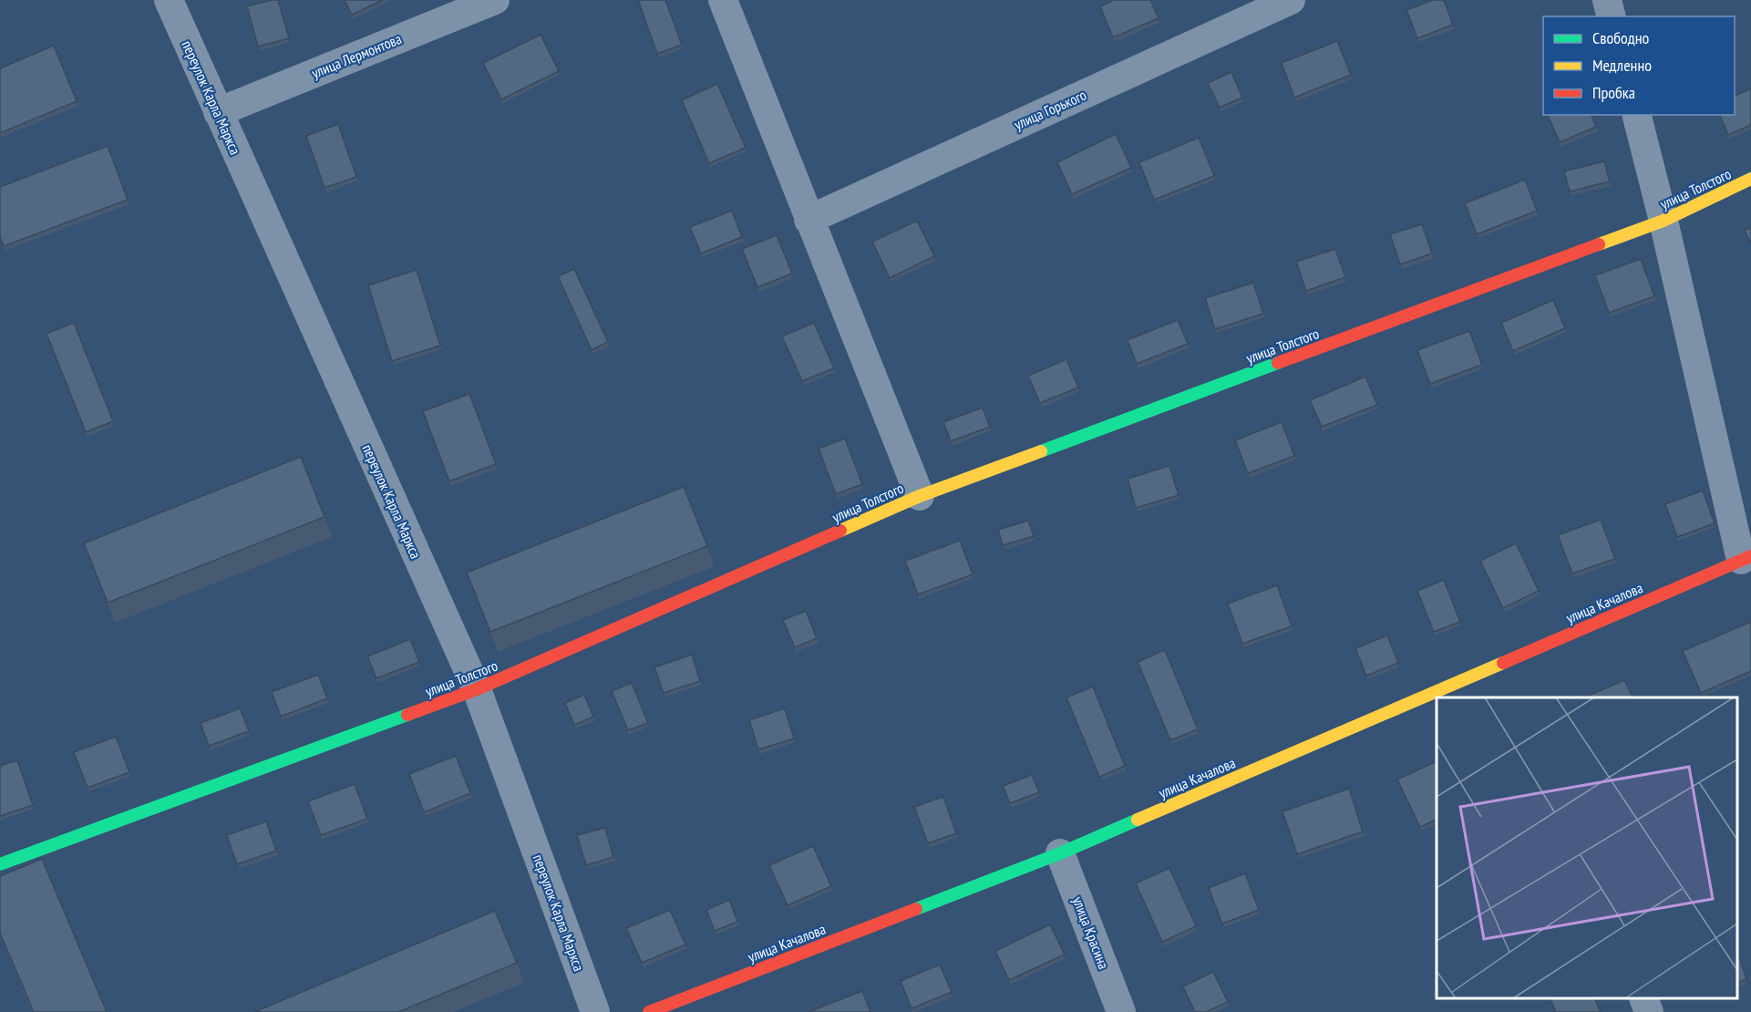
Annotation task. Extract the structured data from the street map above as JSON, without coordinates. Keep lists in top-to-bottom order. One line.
{"streets":{"street":["улица Лермонтова","переулок Карла Маркса","улица Горького","улица Толстого","улица Качалова","улица Красина"]},"crossings":[["улица Лермонтова","переулок Карла Маркса"],["переулок Карла Маркса","улица Толстого"],["улица Качалова","улица Красина"]],"legend":["Свободно","Медленно","Пробка"]}
